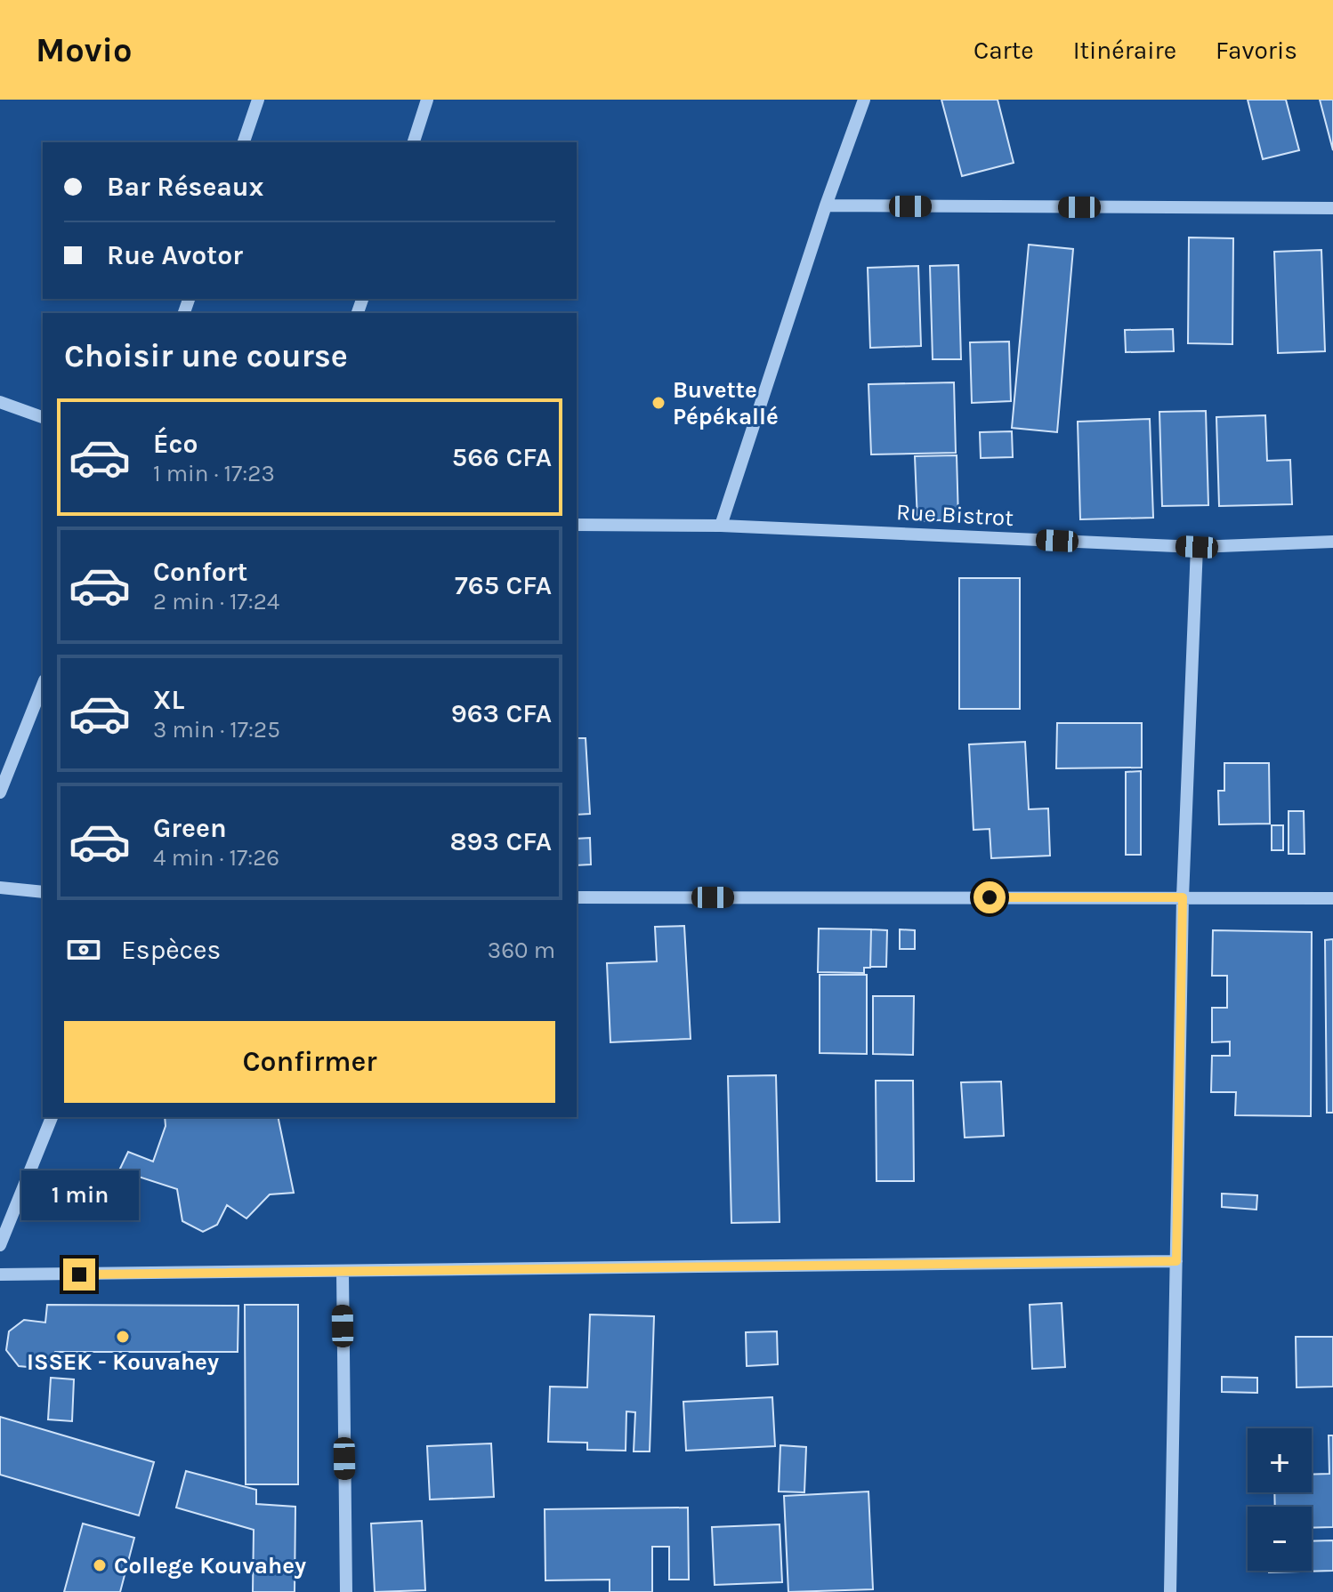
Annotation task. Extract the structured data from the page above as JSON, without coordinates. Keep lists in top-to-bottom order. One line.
{"streets":{"street":["Rue Bistrot"]},"places":["Buvette Pépékallé","ISSEK - Kouvahey","College Kouvahey"],"page":{"header":"Movio","nav":["Carte","Itinéraire","Favoris"],"banner":["Bar Réseaux","Rue Avotor"],"heading":"Choisir une course","list":[{"name":"Éco","note":"1 min · 17:23","value":"566 CFA"},{"name":"Confort","note":"2 min · 17:24","value":"765 CFA"},{"name":"XL","note":"3 min · 17:25","value":"963 CFA"},{"name":"Green","note":"4 min · 17:26","value":"893 CFA"}],"pay":["Espèces","360 m"],"buttons":"Confirmer","bubble":"1 min","map_buttons":["+","−"]}}
